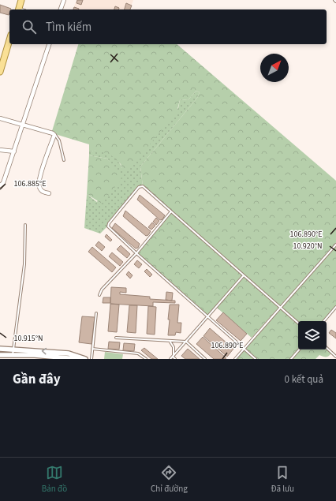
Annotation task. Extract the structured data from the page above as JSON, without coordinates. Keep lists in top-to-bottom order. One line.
{"north":"top right","page":{"search":"Tìm kiếm","heading":["Gần đây","0 kết quả"],"nav":["Bản đồ","Chỉ đường","Đã lưu"]},"coordinates":["106.885°E","106.890°E","10.920°N","10.915°N"]}
